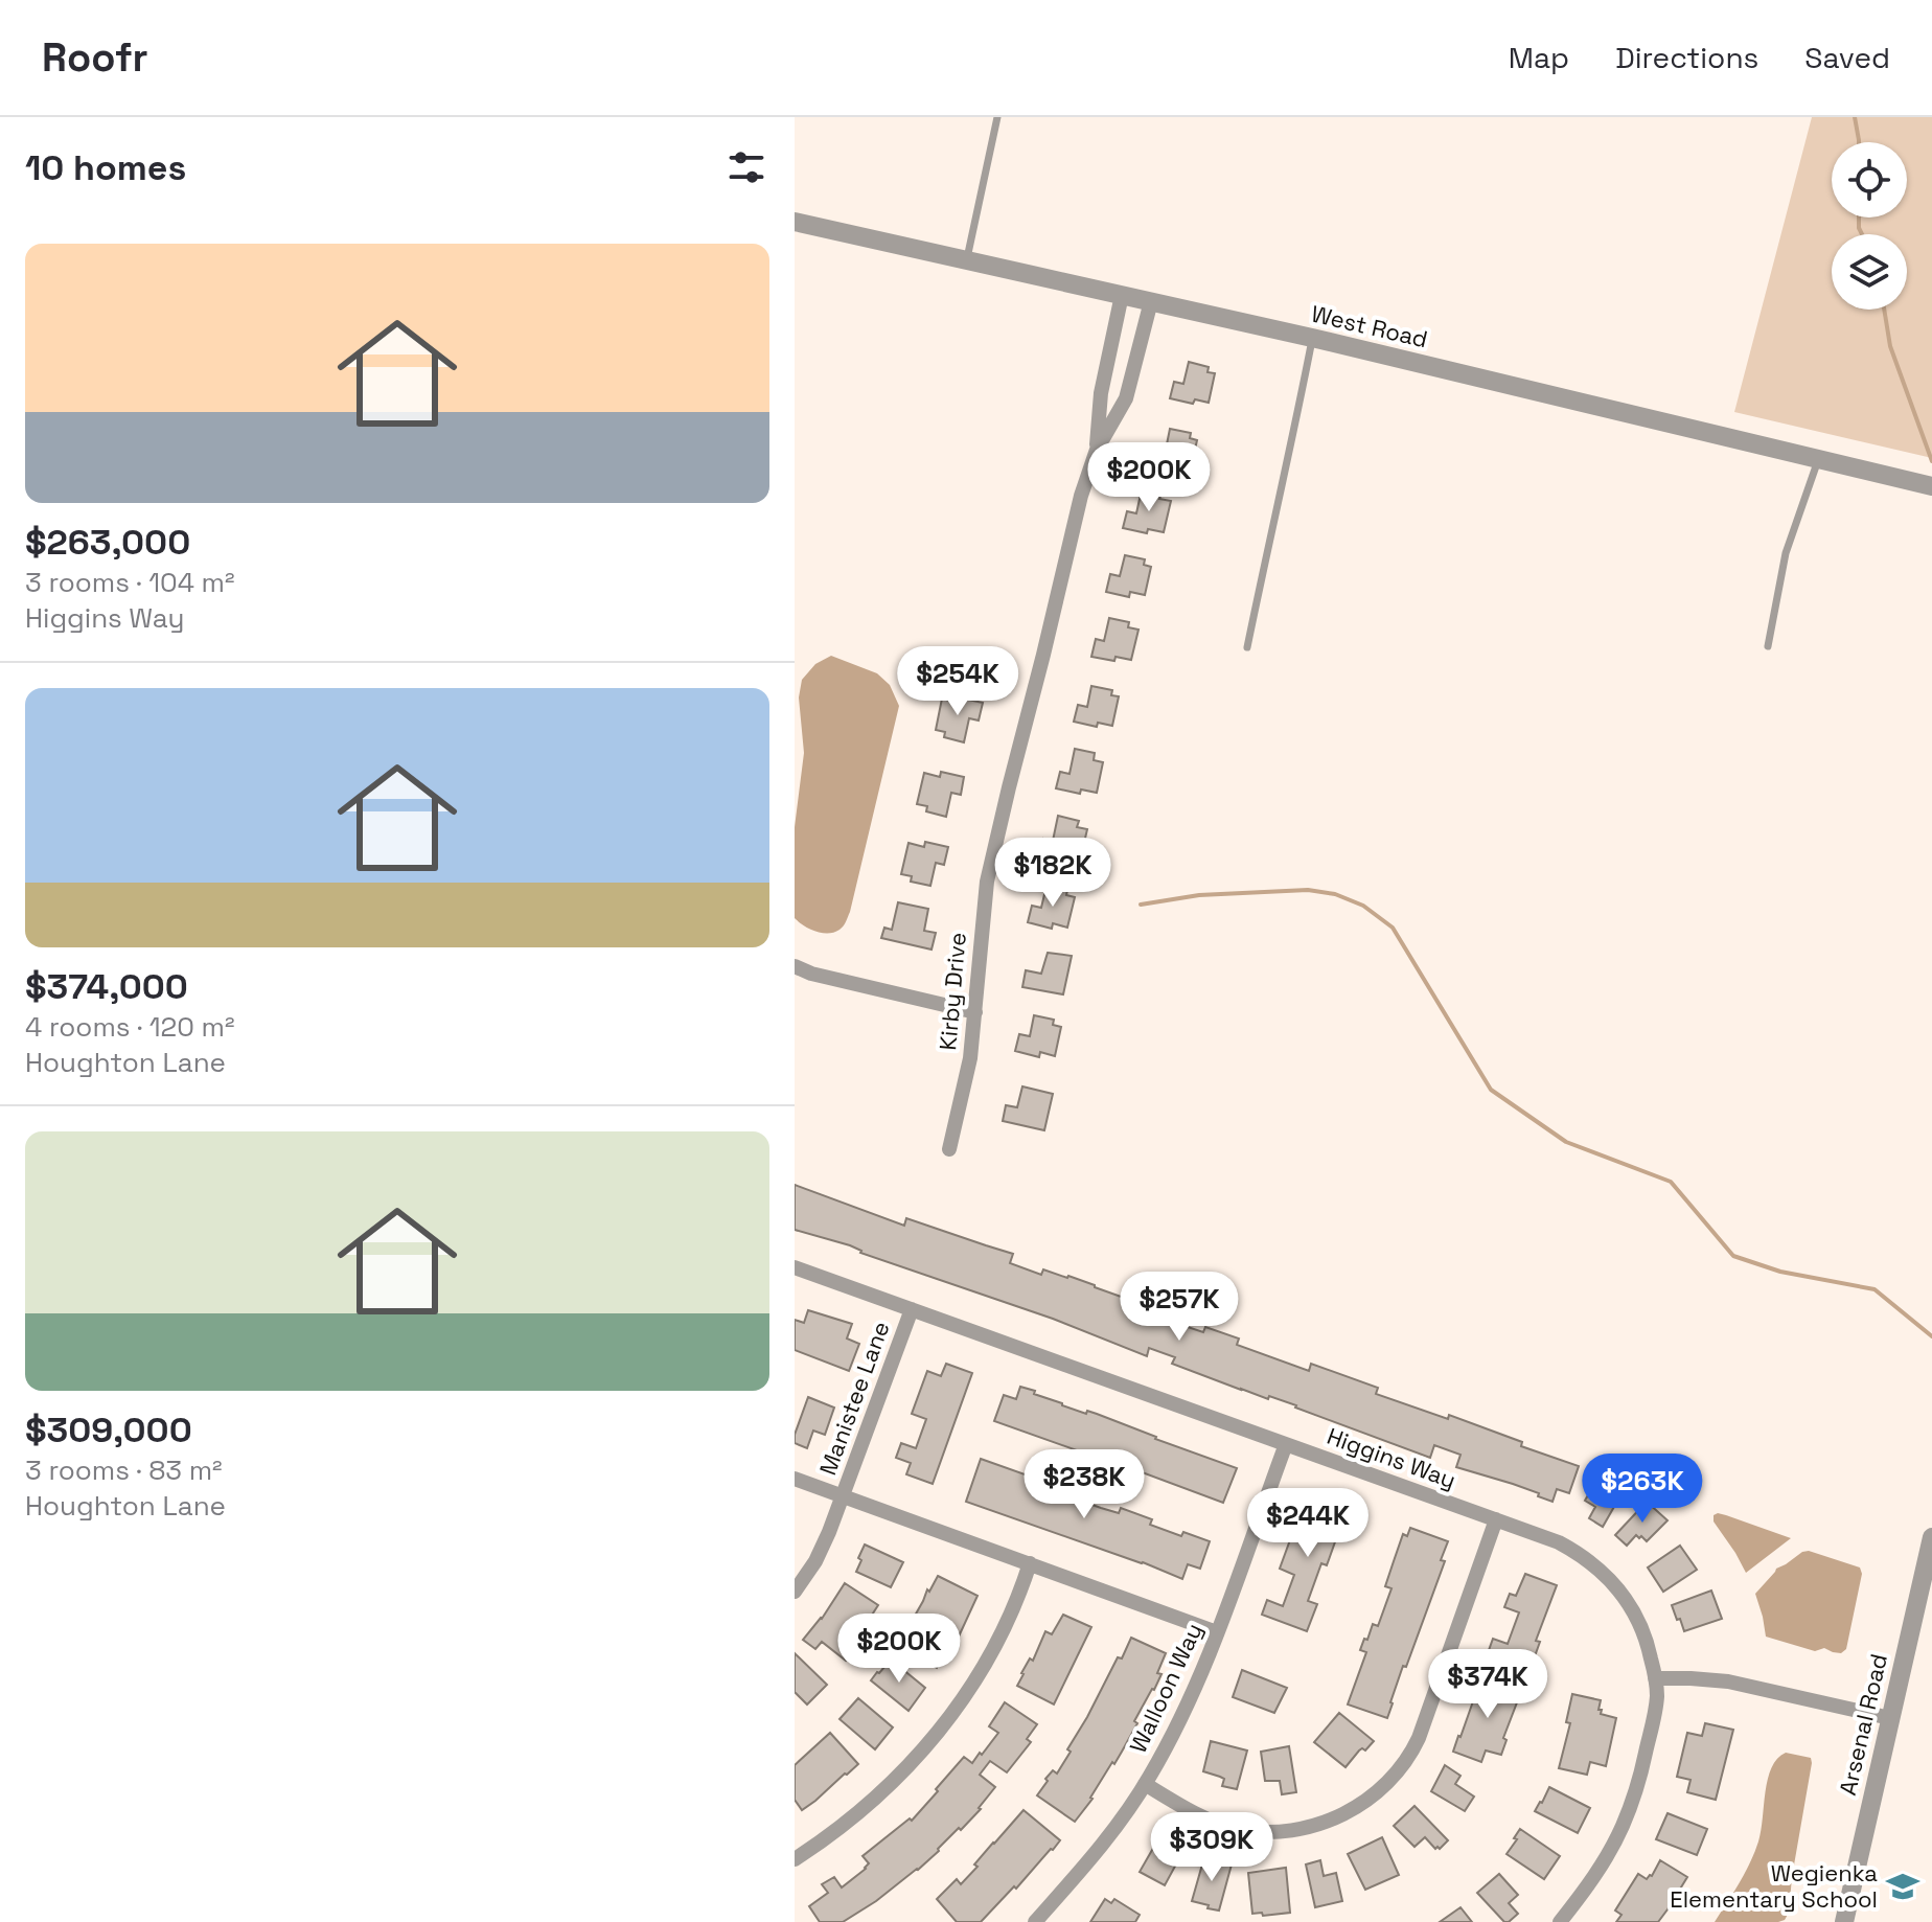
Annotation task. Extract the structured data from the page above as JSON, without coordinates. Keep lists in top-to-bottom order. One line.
{"streets":{"street":["West Road","Kirby Drive","Manistee Lane","Higgins Way","Walloon Way","Arsenal Road"]},"crossings":[["West Road","Kirby Drive"],["Manistee Lane","Higgins Way"],["Higgins Way","Walloon Way"]],"places":{"school or university":["Wegienka Elementary School"]},"page":{"header":"Roofr","nav":["Map","Directions","Saved"],"heading":"10 homes","list":[{"name":"$263,000","note":"3 rooms · 104 m² · Higgins Way"},{"name":"$374,000","note":"4 rooms · 120 m² · Houghton Lane"},{"name":"$309,000","note":"3 rooms · 83 m² · Houghton Lane"}],"price":["$200K","$254K","$182K","$257K","$238K","$263K","$244K","$200K","$374K","$309K"]}}
